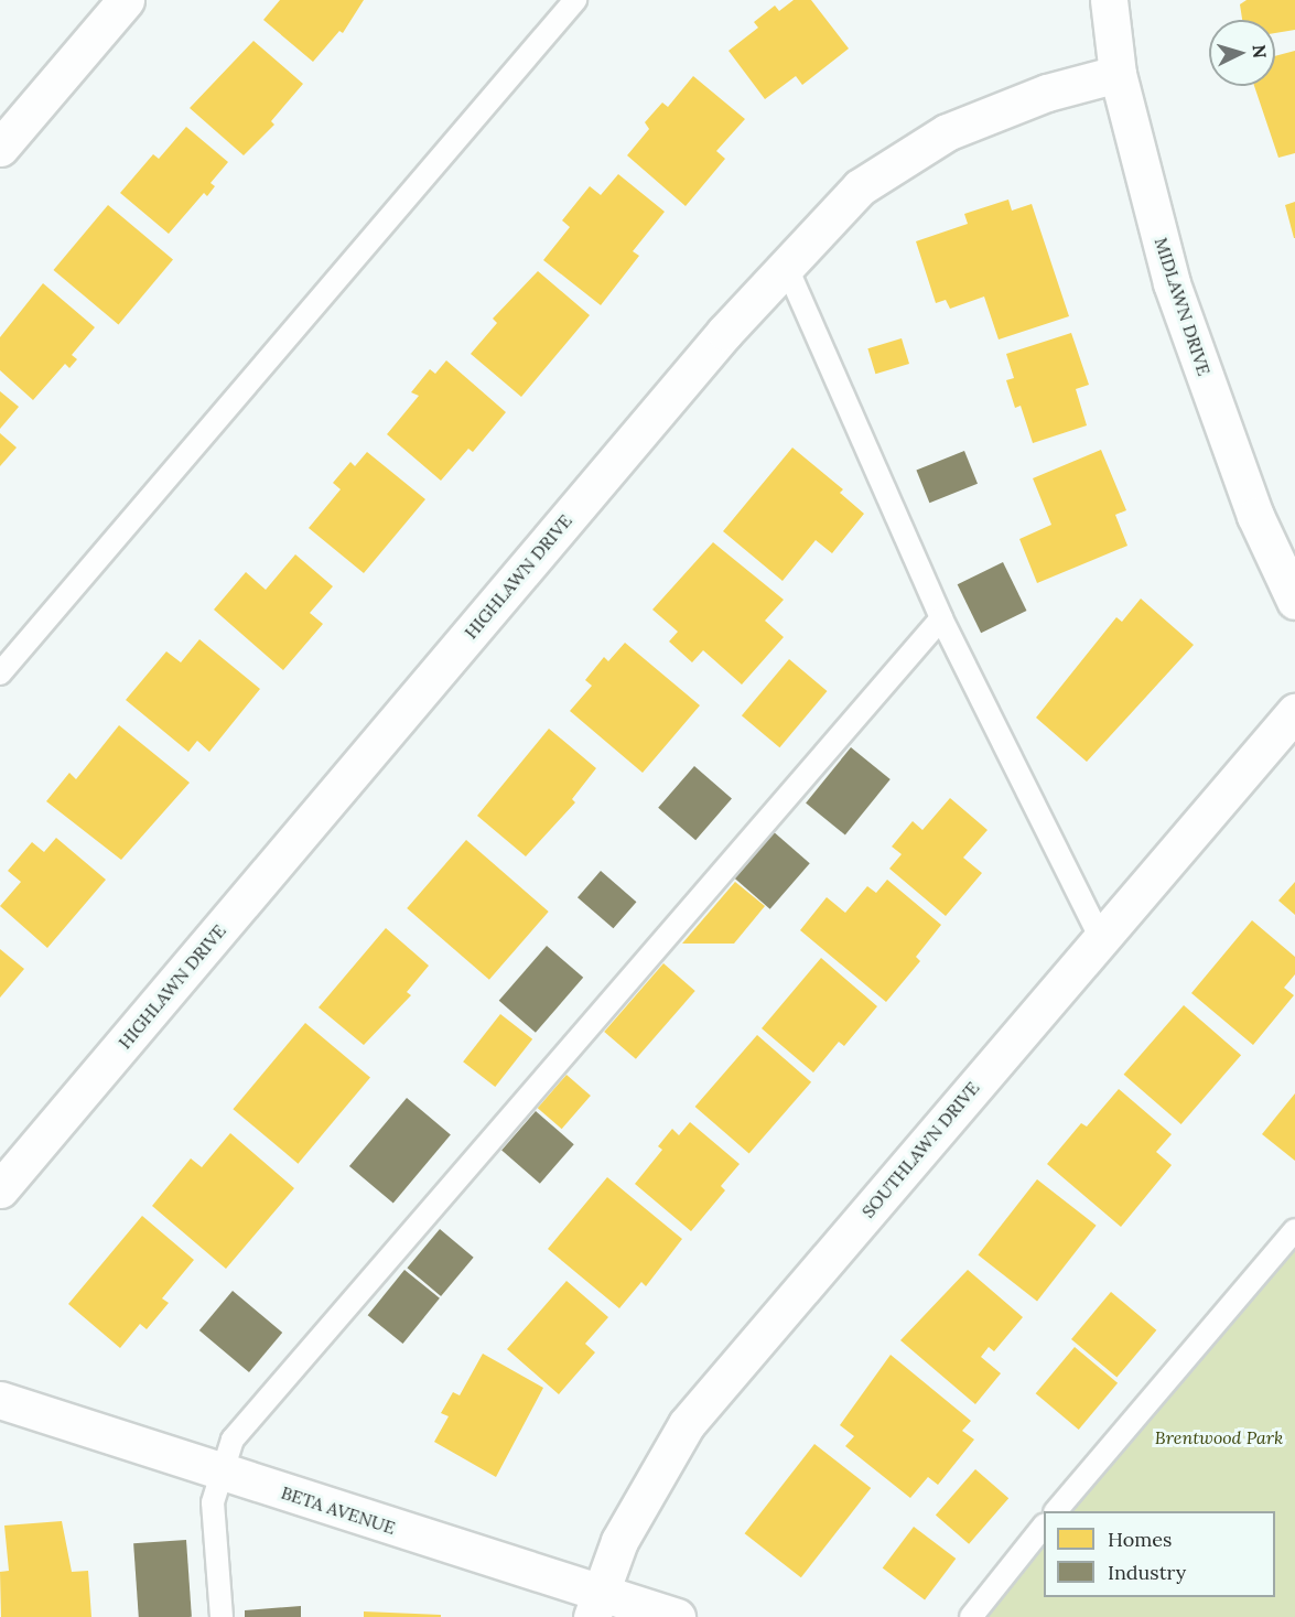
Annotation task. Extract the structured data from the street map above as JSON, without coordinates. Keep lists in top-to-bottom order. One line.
{"streets":{"street":["MIDLAWN DRIVE","HIGHLAWN DRIVE","SOUTHLAWN DRIVE","BETA AVENUE"]},"crossings":[["MIDLAWN DRIVE","HIGHLAWN DRIVE"],["SOUTHLAWN DRIVE","BETA AVENUE"]],"parks":["Brentwood Park"],"legend":["Homes","Industry"],"north":"right"}
